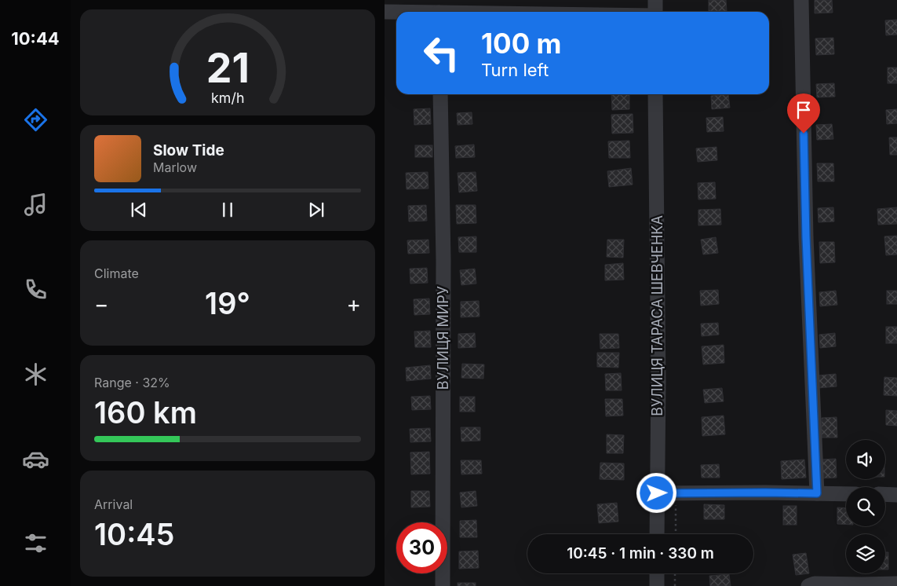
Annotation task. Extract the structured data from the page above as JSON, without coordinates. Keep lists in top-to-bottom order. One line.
{"streets":{"street":["ВУЛИЦЯ ТАРАСА ШЕВЧЕНКА","ВУЛИЦЯ МИРУ"]},"page":{"tabs":"10:44","turn":["100 m","Turn left"],"song":["Slow Tide","Marlow"],"tile":["Climate",["Range · 32%","160 km"],["Arrival","10:45"]],"heat":["−","19°","+"],"limit":"30","trip":"10:45 · 1 min · 330 m","gauge":["21","km/h"]}}
